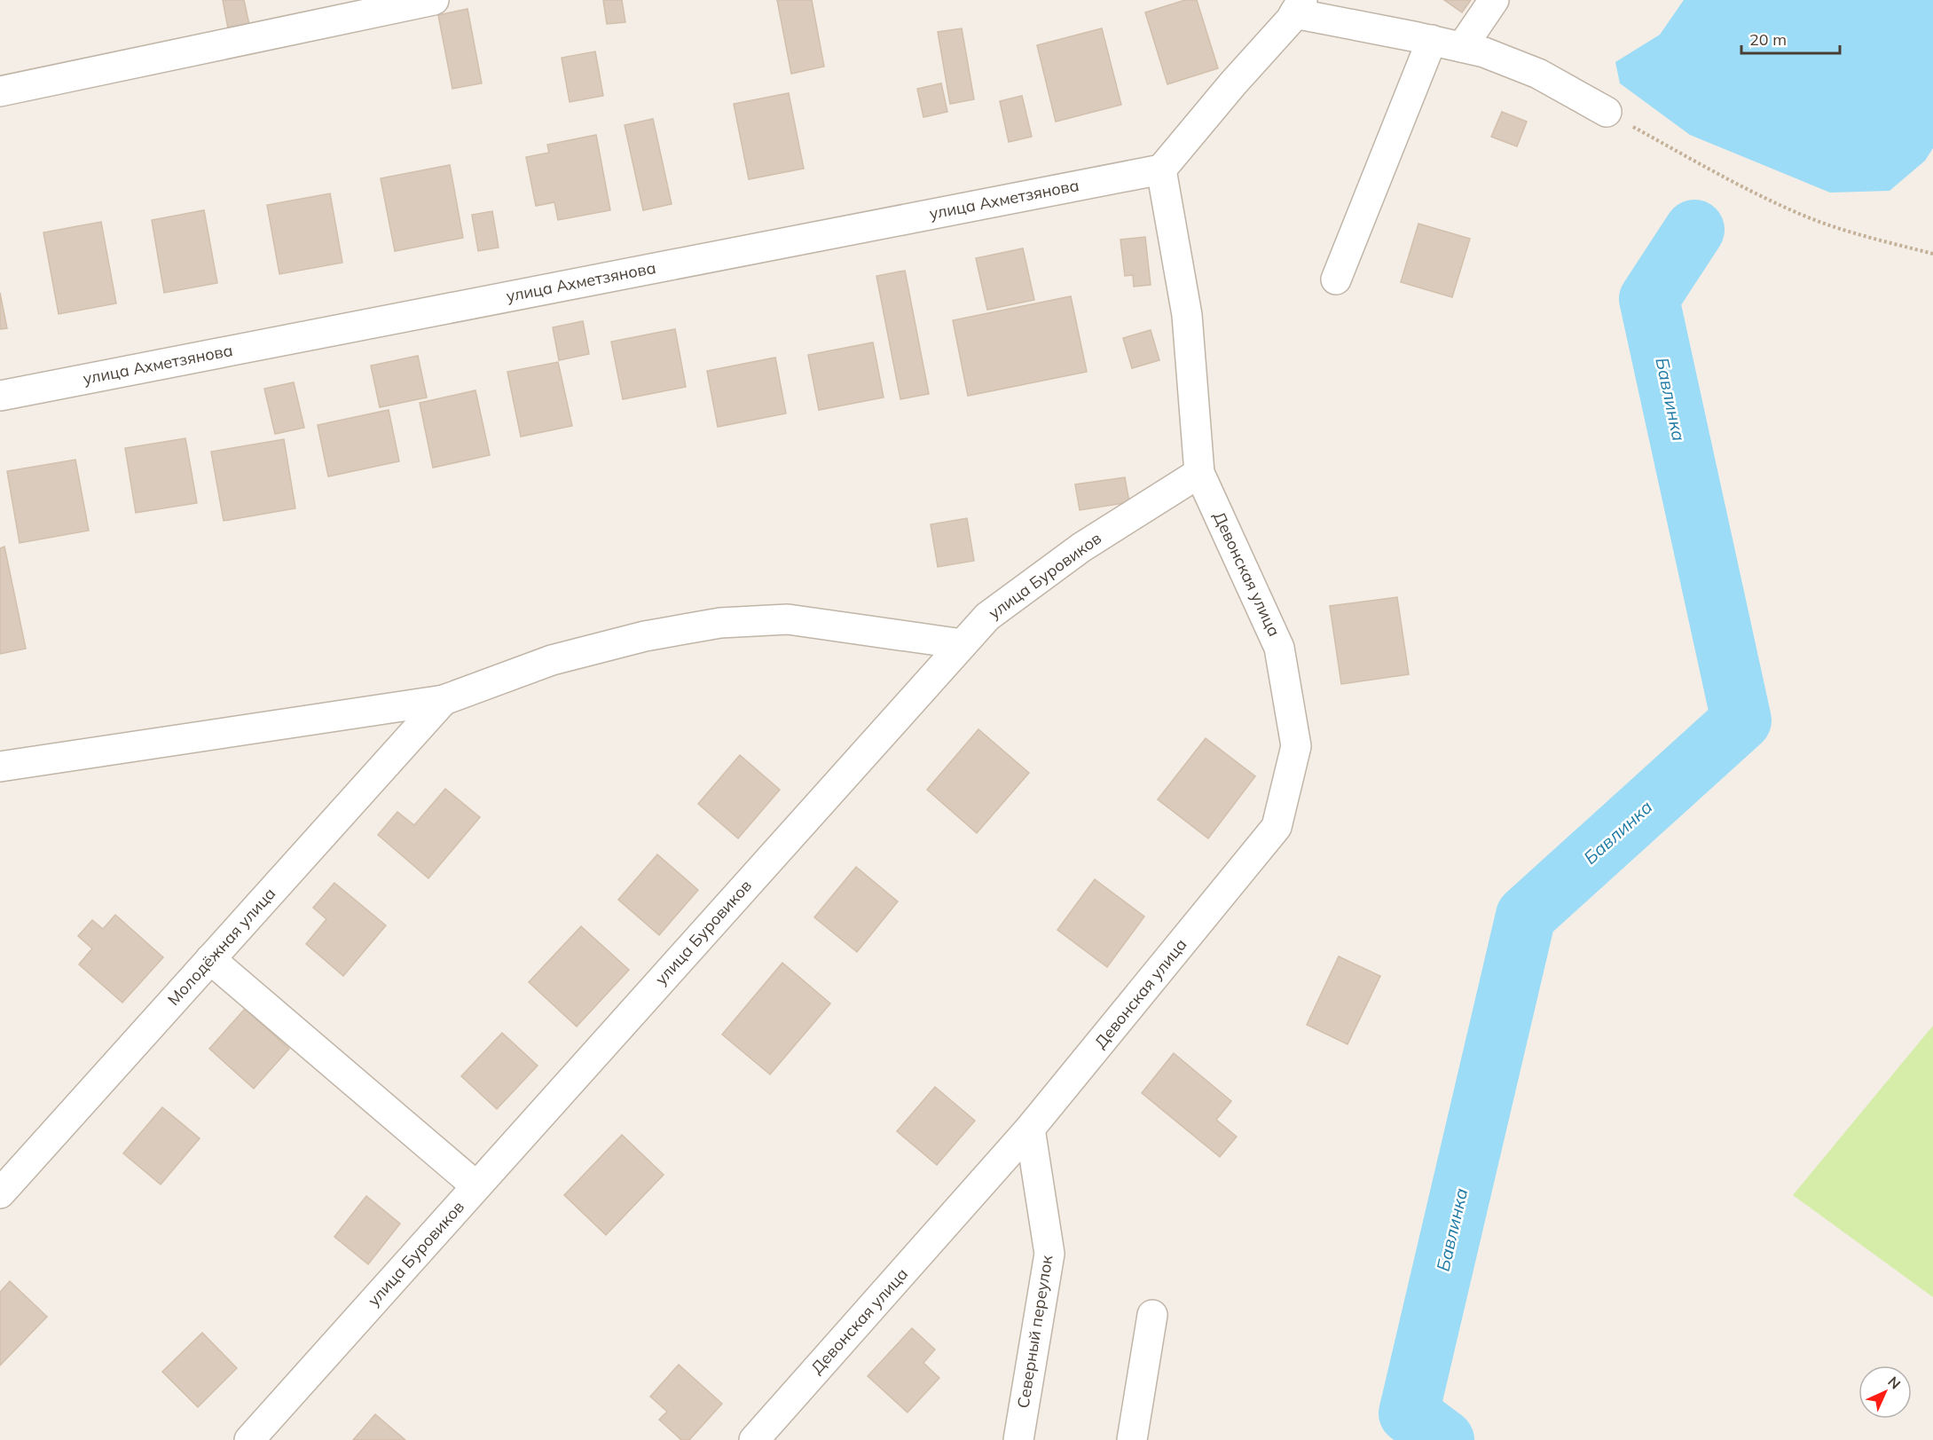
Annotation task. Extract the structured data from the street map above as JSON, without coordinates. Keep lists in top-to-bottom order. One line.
{"streets":{"street":["улица Ахметзянова","Девонская улица","улица Буровиков","Молодёжная улица","Северный переулок"]},"crossings":[["Девонская улица","улица Буровиков"],["Девонская улица","Северный переулок"]],"water":["Бавлинка"],"scale_bar":"20 m","north":"top right"}
